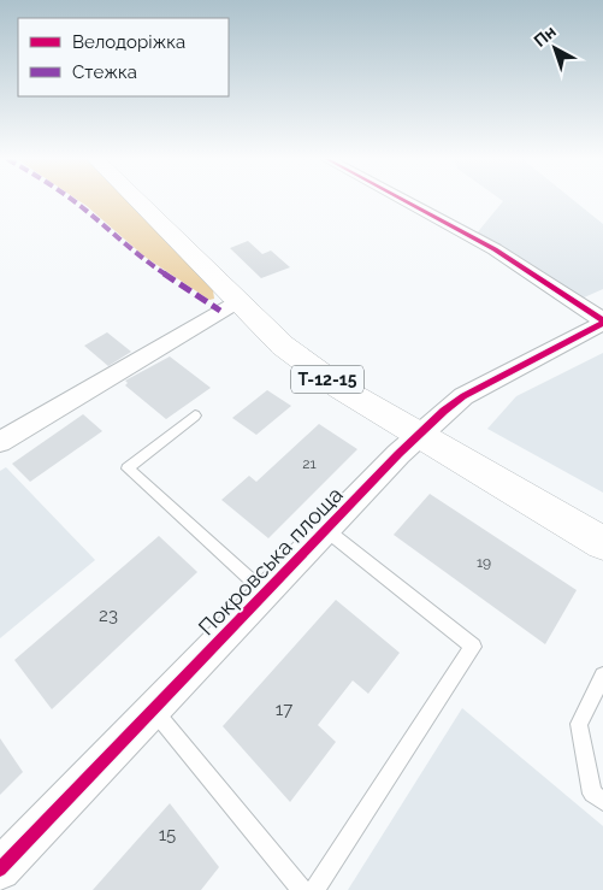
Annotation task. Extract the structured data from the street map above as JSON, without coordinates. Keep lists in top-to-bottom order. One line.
{"streets":{"highway":["Т-12-15"],"street":["Покровська площа"]},"crossings":[["Т-12-15","Покровська площа"]],"house_numbers":["21","19","23","17","15"],"legend":["Велодоріжка","Стежка"],"north":"top left"}
